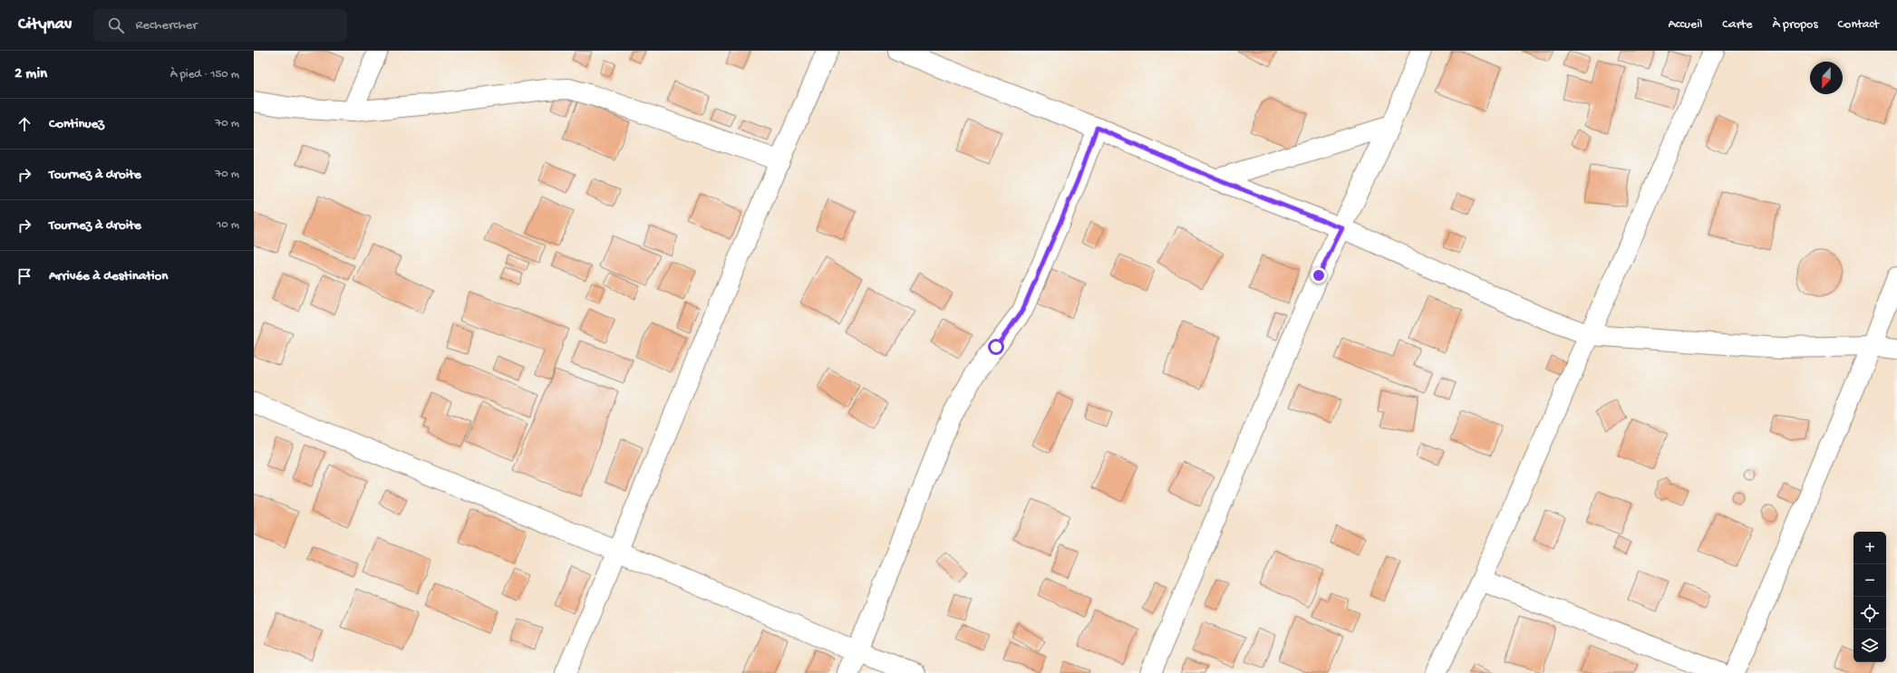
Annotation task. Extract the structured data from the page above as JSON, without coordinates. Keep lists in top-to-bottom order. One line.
{"north":"bottom","page":{"header":"Citynav","search":"Rechercher","nav":["Accueil","Carte","À propos","Contact"],"heading":["2 min","À pied · 150 m"],"list":[["Continuez","70 m"],["Tournez à droite","70 m"],["Tournez à droite","10 m"],"Arrivée à destination"],"map_buttons":["+","−"]}}
